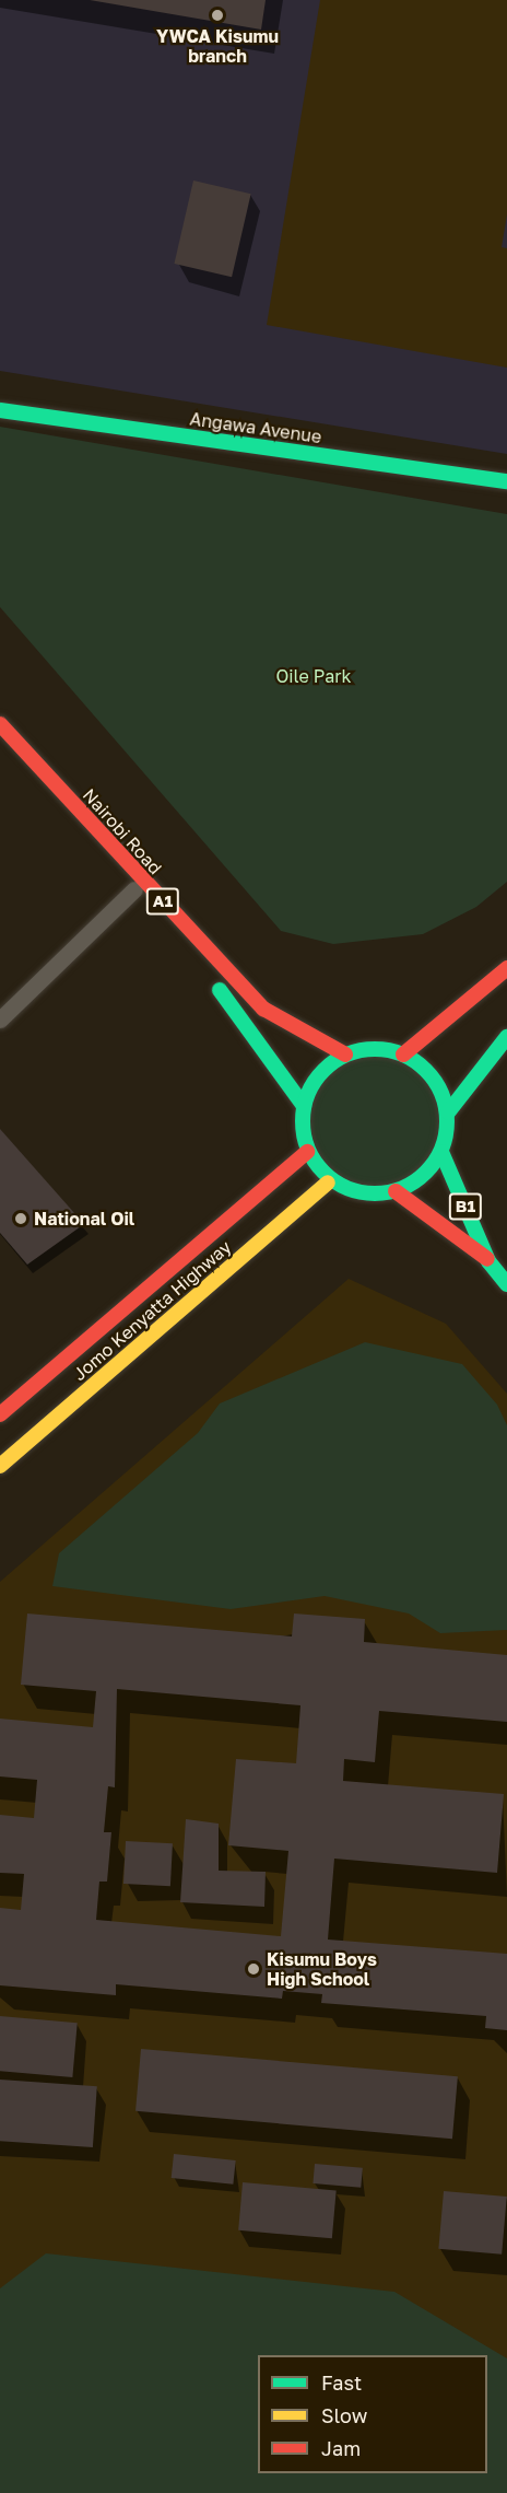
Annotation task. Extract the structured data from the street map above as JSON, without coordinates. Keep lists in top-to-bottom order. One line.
{"streets":{"main road":["Angawa Avenue","Nairobi Road","A1","B1","Jomo Kenyatta Highway"]},"crossings":[["Nairobi Road","B1"],["Nairobi Road","Jomo Kenyatta Highway"],["B1","Jomo Kenyatta Highway"]],"parks":["Oile Park"],"places":["YWCA Kisumu branch","National Oil","Kisumu Boys High School"],"legend":["Fast","Slow","Jam"]}
